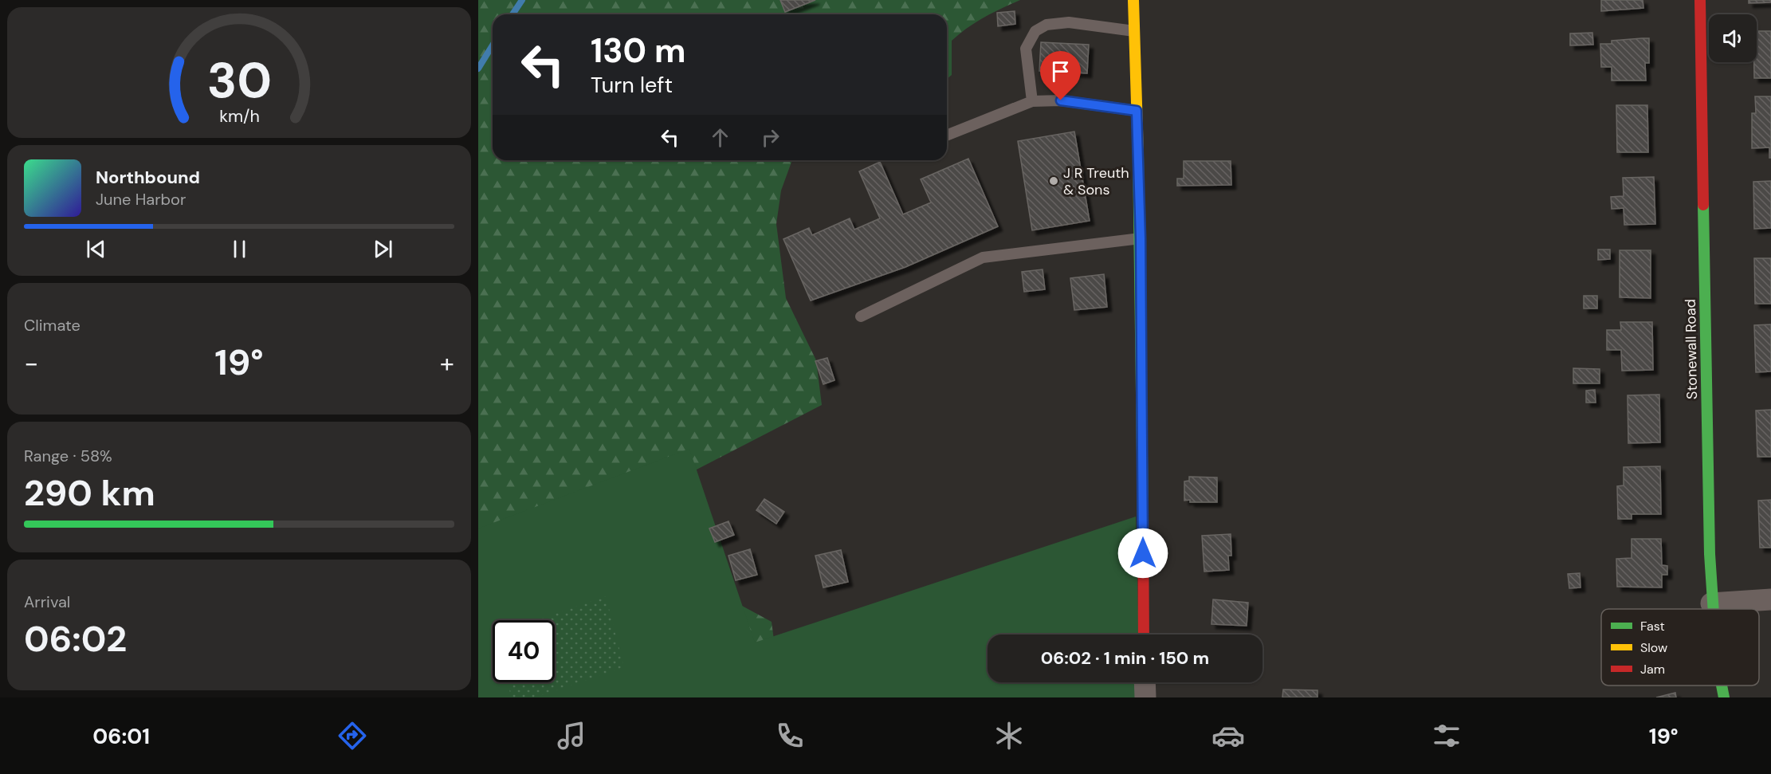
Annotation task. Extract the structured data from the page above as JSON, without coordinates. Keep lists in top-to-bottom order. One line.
{"streets":{"street":["Stonewall Road"]},"places":["J R Treuth & Sons"],"legend":["Fast","Slow","Jam"],"page":{"turn":["130 m","Turn left"],"song":["Northbound","June Harbor"],"tile":["Climate",["Range · 58%","290 km"],["Arrival","06:02"]],"heat":["−","19°","+"],"limit":"40","trip":"06:02 · 1 min · 150 m","tabs":["06:01","19°"],"gauge":["30","km/h"]}}
